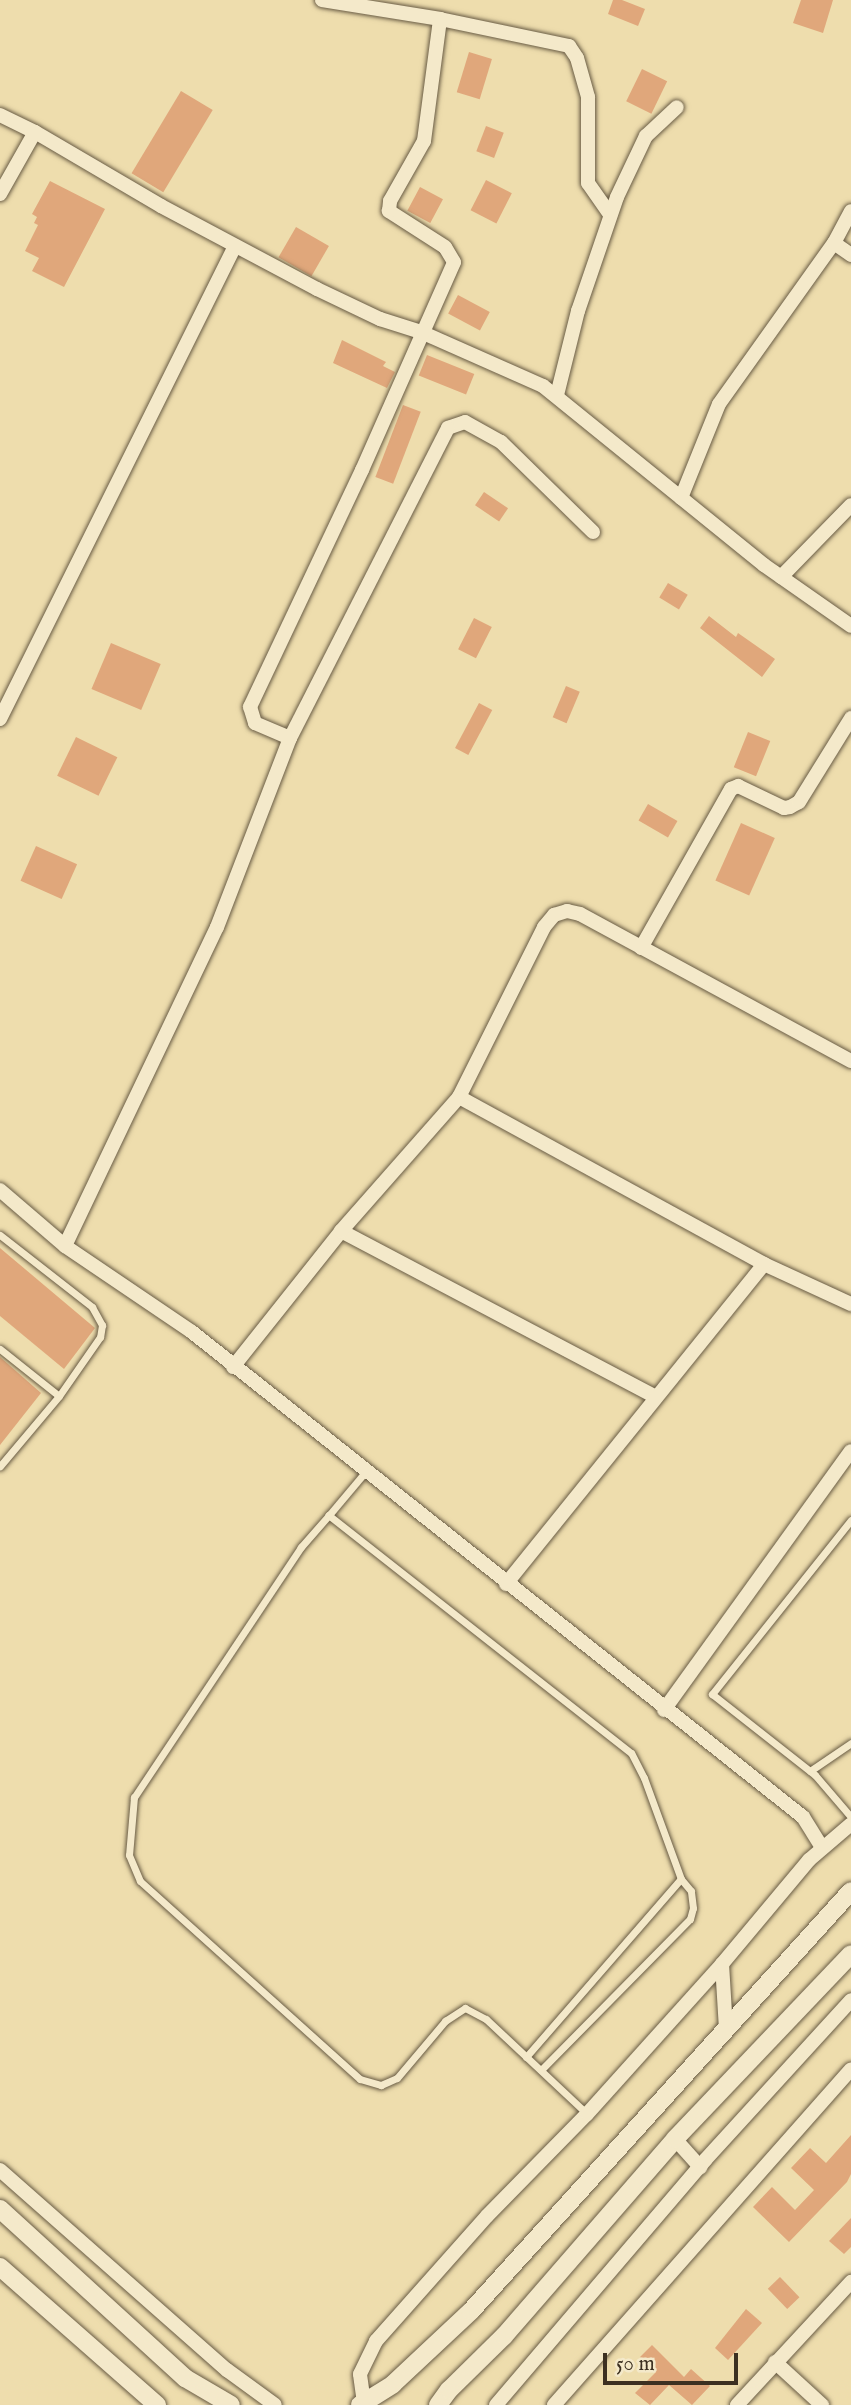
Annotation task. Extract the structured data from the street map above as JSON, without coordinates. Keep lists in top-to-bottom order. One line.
{"scale_bar":"50 m"}
